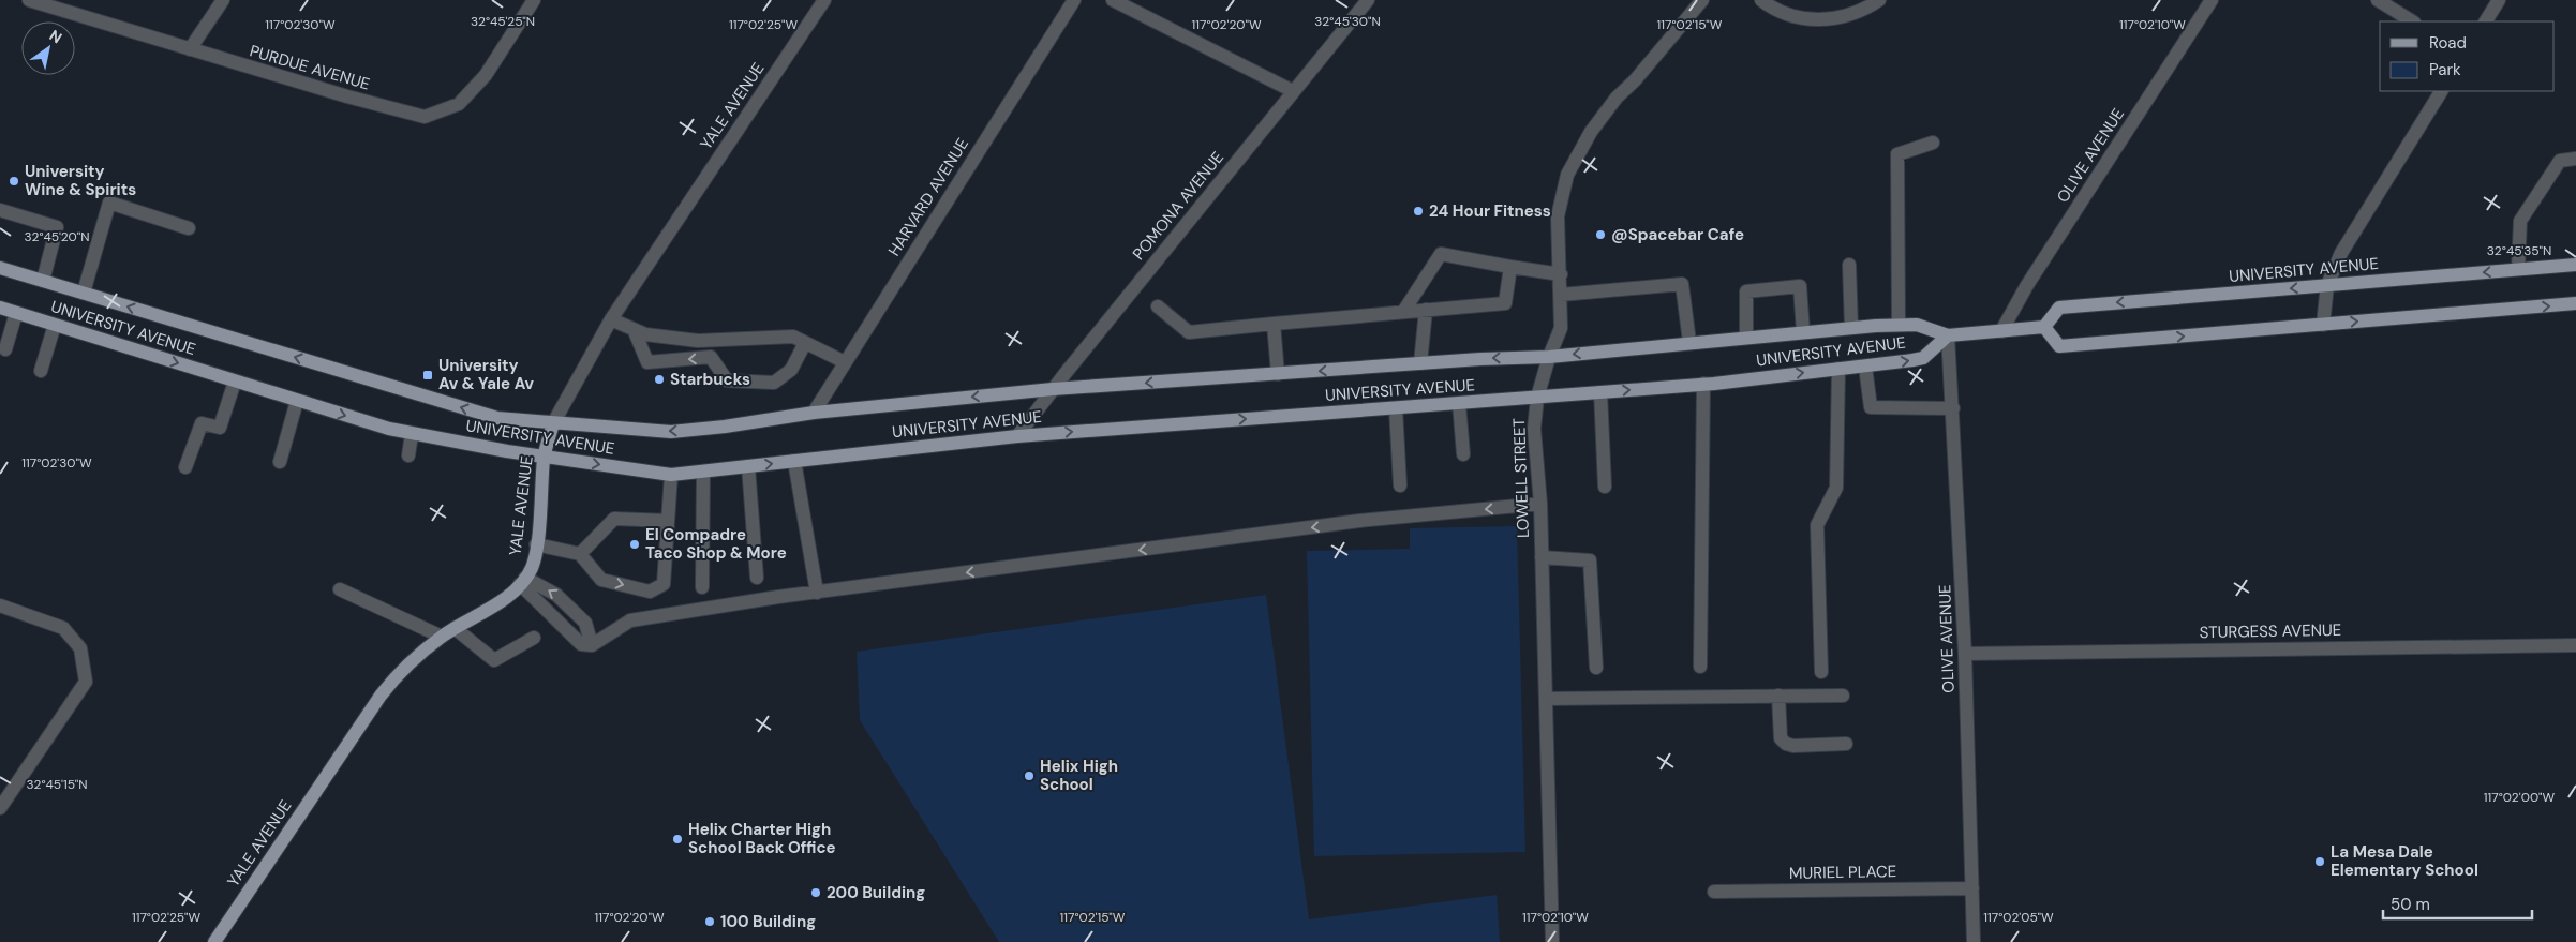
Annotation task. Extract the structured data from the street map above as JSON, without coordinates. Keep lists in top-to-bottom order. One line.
{"streets":{"main road":["YALE AVENUE","UNIVERSITY AVENUE"],"street":["PURDUE AVENUE","OLIVE AVENUE","HARVARD AVENUE","POMONA AVENUE","LOWELL STREET","STURGESS AVENUE","MURIEL PLACE"]},"crossings":[["YALE AVENUE","UNIVERSITY AVENUE"],["OLIVE AVENUE","UNIVERSITY AVENUE"],["OLIVE AVENUE","STURGESS AVENUE"],["OLIVE AVENUE","MURIEL PLACE"],["HARVARD AVENUE","UNIVERSITY AVENUE"],["POMONA AVENUE","UNIVERSITY AVENUE"],["UNIVERSITY AVENUE","LOWELL STREET"]],"places":{"other":["University Wine & Spirits","24 Hour Fitness","@Spacebar Cafe","Starbucks","El Compadre Taco Shop & More","Helix High School","Helix Charter High School Back Office","La Mesa Dale Elementary School","200 Building","100 Building"],"transit":["University Av & Yale Av"]},"legend":["Road","Park"],"scale_bar":"50 m","north":"top right","coordinates":["32°45'25\"N","32°45'30\"N","117°02'20\"W","117°02'10\"W","117°02'30\"W","117°02'25\"W","117°02'15\"W","32°45'20\"N","32°45'35\"N","32°45'15\"N","117°02'00\"W","117°02'05\"W"]}
